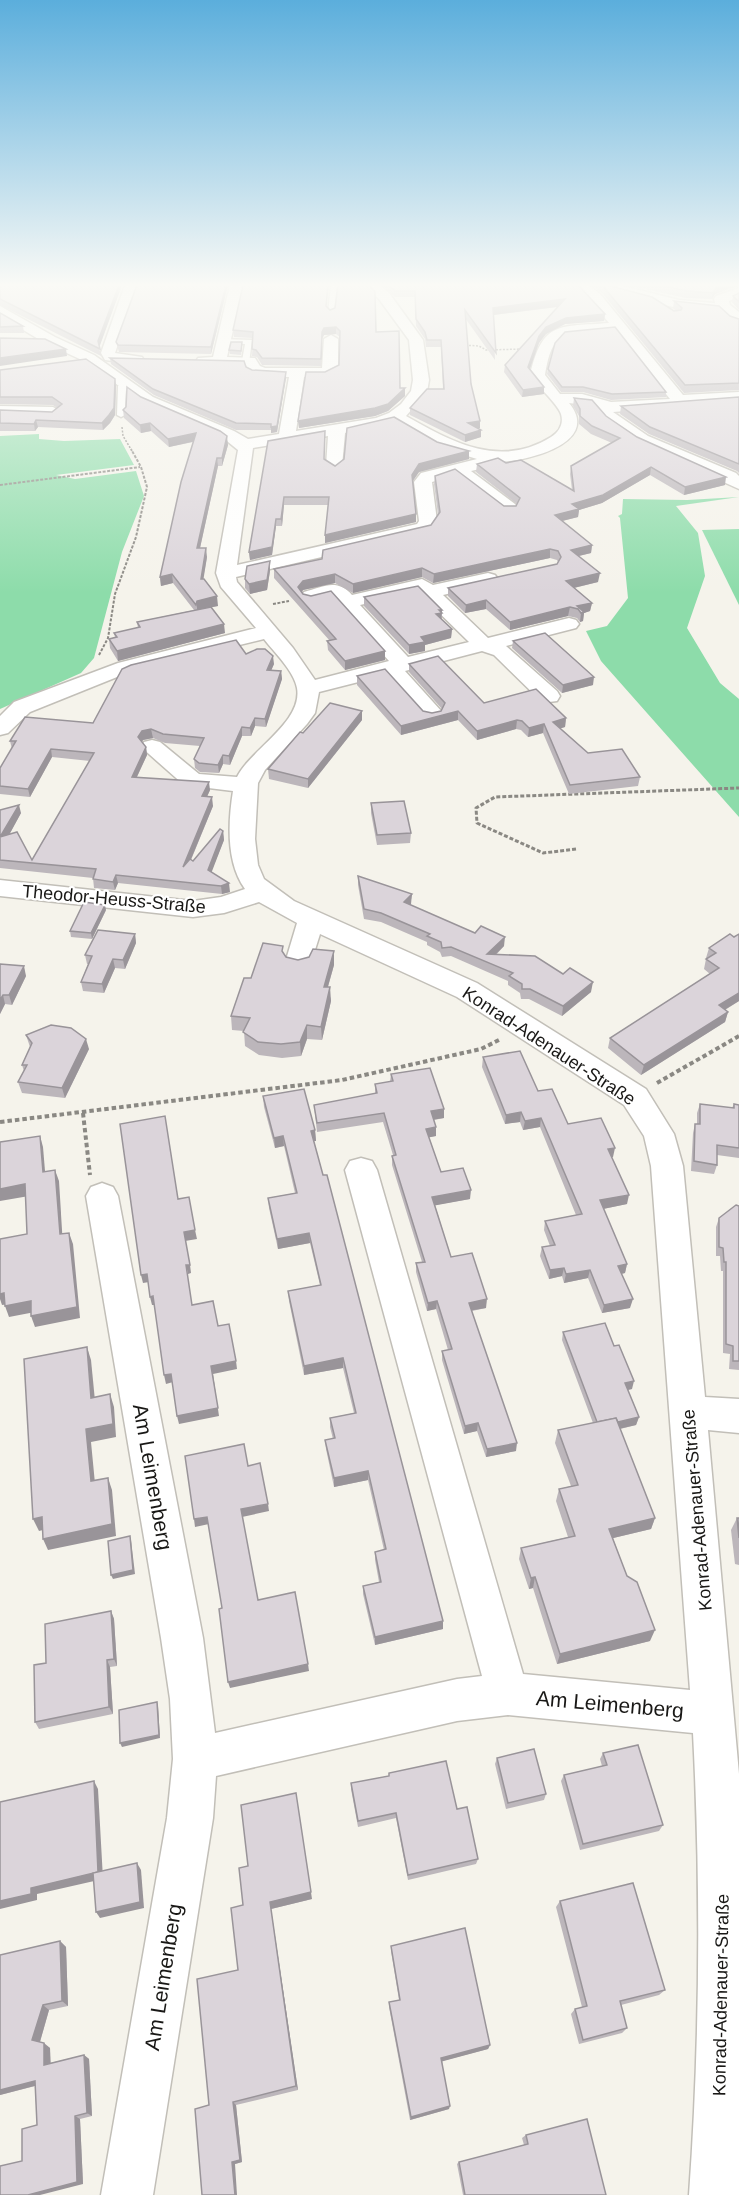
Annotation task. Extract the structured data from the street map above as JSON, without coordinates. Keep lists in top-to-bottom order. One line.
{"streets":{"street":["Theodor-Heuss-Straße","Konrad-Adenauer-Straße","Am Leimenberg"]},"crossings":[["Theodor-Heuss-Straße","Konrad-Adenauer-Straße"],["Konrad-Adenauer-Straße","Am Leimenberg"]]}
